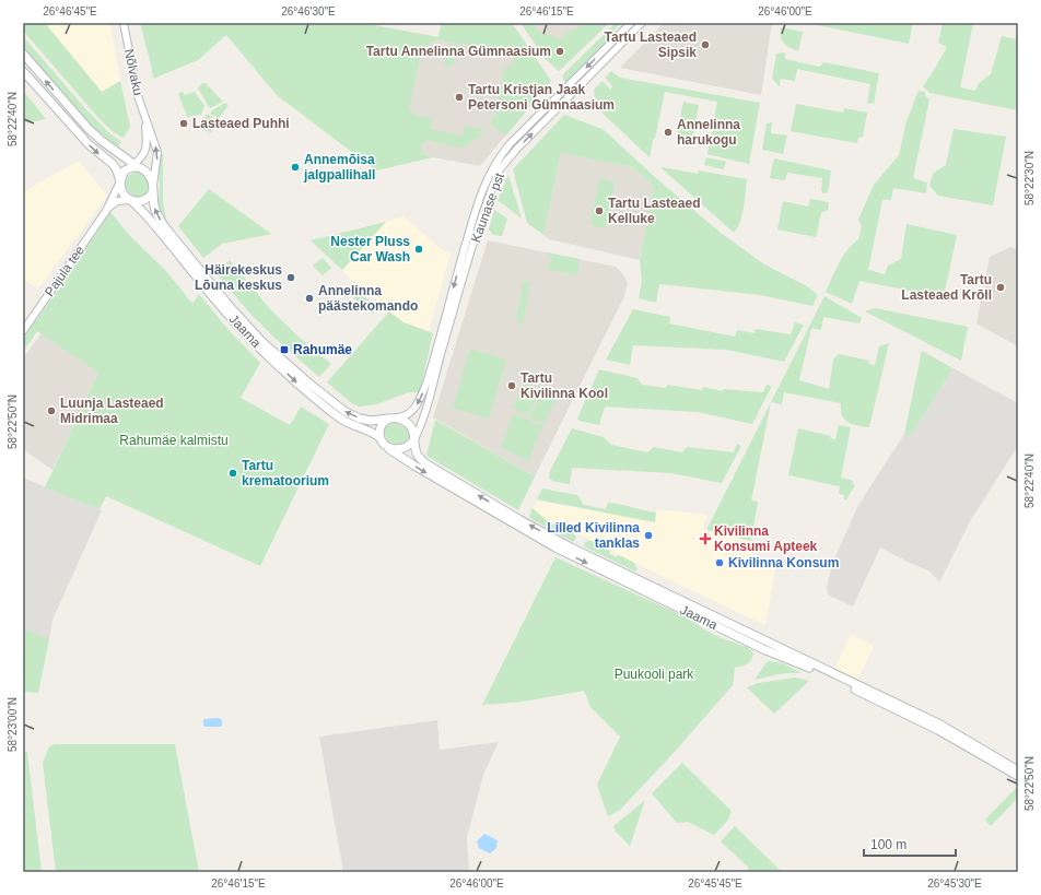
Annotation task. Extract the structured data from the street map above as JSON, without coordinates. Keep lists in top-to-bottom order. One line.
{"streets":{"main road":["Jaama"],"street":["Nõlvaku","Kaunase pst","Pajula tee"]},"crossings":[["Nõlvaku","Pajula tee"],["Nõlvaku","Jaama"],["Kaunase pst","Jaama"],["Pajula tee","Jaama"]],"parks":["Rahumäe kalmistu","Puukooli park"],"places":{"other":["Tartu Lasteaed Sipsik","Tartu Annelinna Gümnaasium","Tartu Kristjan Jaak Petersoni Gümnaasium","Lasteaed Puhhi","Annelinna harukogu","Annemõisa jalgpallihall","Tartu Lasteaed Kelluke","Nester Pluss Car Wash","Häirekeskus Lõuna keskus","Tartu Lasteaed Krõll","Annelinna päästekomando","Tartu Kivilinna Kool","Luunja Lasteaed Midrimaa","Tartu krematoorium","Lilled Kivilinna tanklas","Kivilinna Konsum"],"transit":["Rahumäe"],"health":["Kivilinna Konsumi Apteek"]},"scale_bar":"100 m","coordinates":["26°46'45\"E","26°46'30\"E","26°46'15\"E","26°46'00\"E","58°22'40\"N","58°22'30\"N","58°22'50\"N","58°23'00\"N","26°45'45\"E","26°45'30\"E"]}
